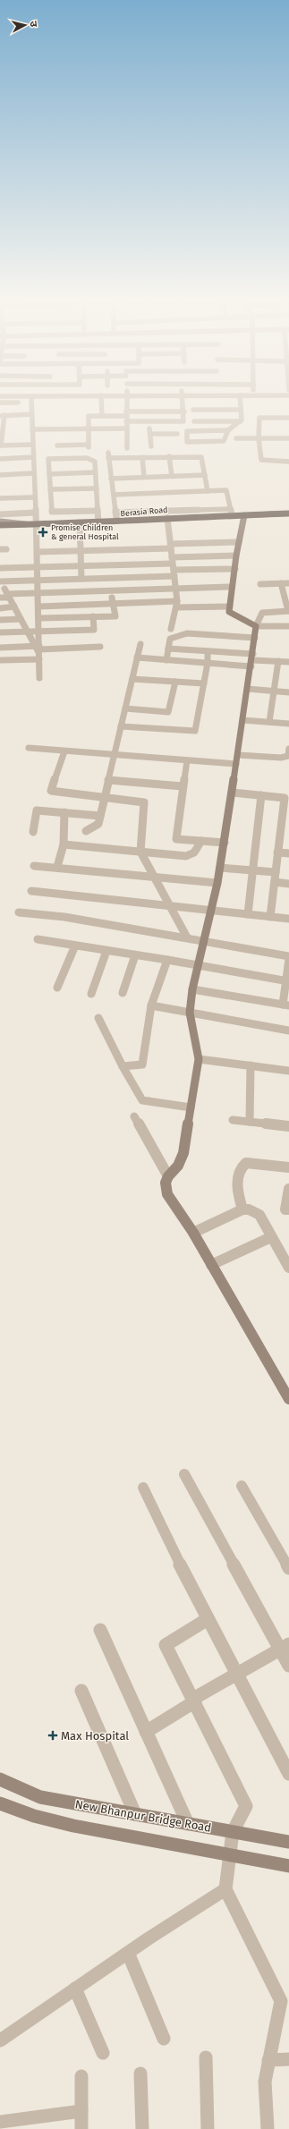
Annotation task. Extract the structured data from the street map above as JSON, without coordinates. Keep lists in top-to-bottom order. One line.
{"streets":{"main road":["Berasia Road"],"street":["New Bhanpur Bridge Road"]},"places":{"health":["Promise Children & general Hospital","Max Hospital"]},"north":"right"}
